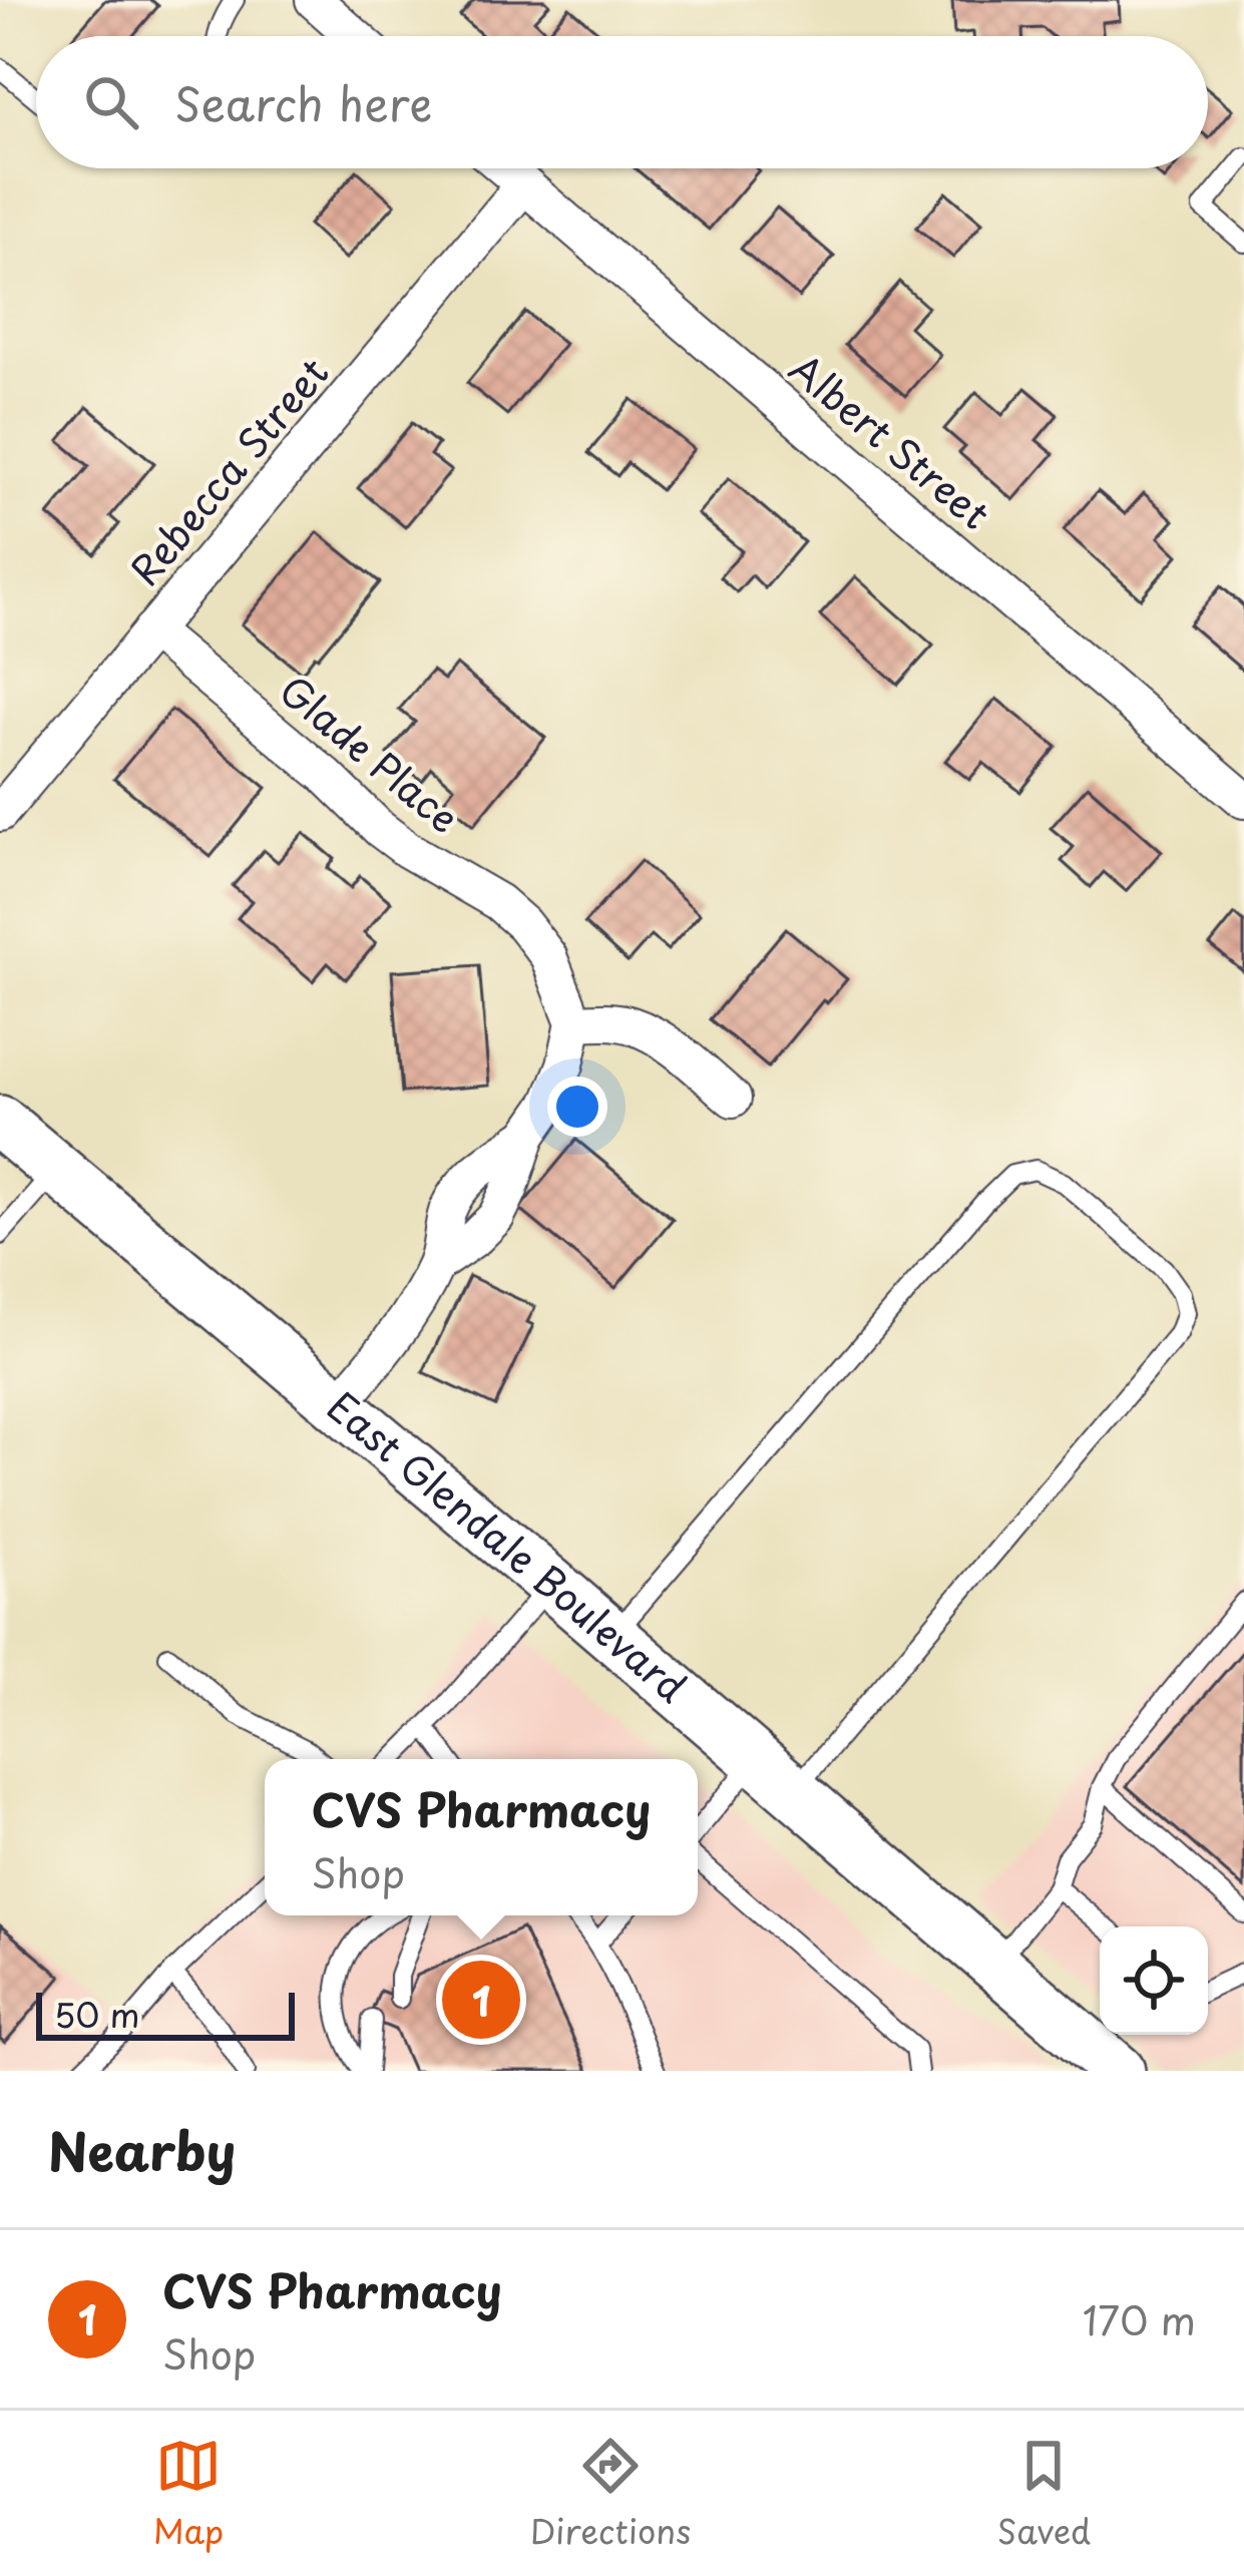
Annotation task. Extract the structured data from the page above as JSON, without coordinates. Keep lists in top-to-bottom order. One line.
{"streets":{"street":["Albert Street","Rebecca Street","Glade Place","East Glendale Boulevard"]},"crossings":[["Albert Street","Rebecca Street"],["Rebecca Street","Glade Place"]],"scale_bar":"50 m","page":{"search":"Search here","popup":["CVS Pharmacy","Shop"],"pins":"1","scale":"50 m","heading":"Nearby","list":[{"mark":"1","name":"CVS Pharmacy","note":"Shop","value":"170 m"}],"nav":["Map","Directions","Saved"]}}
